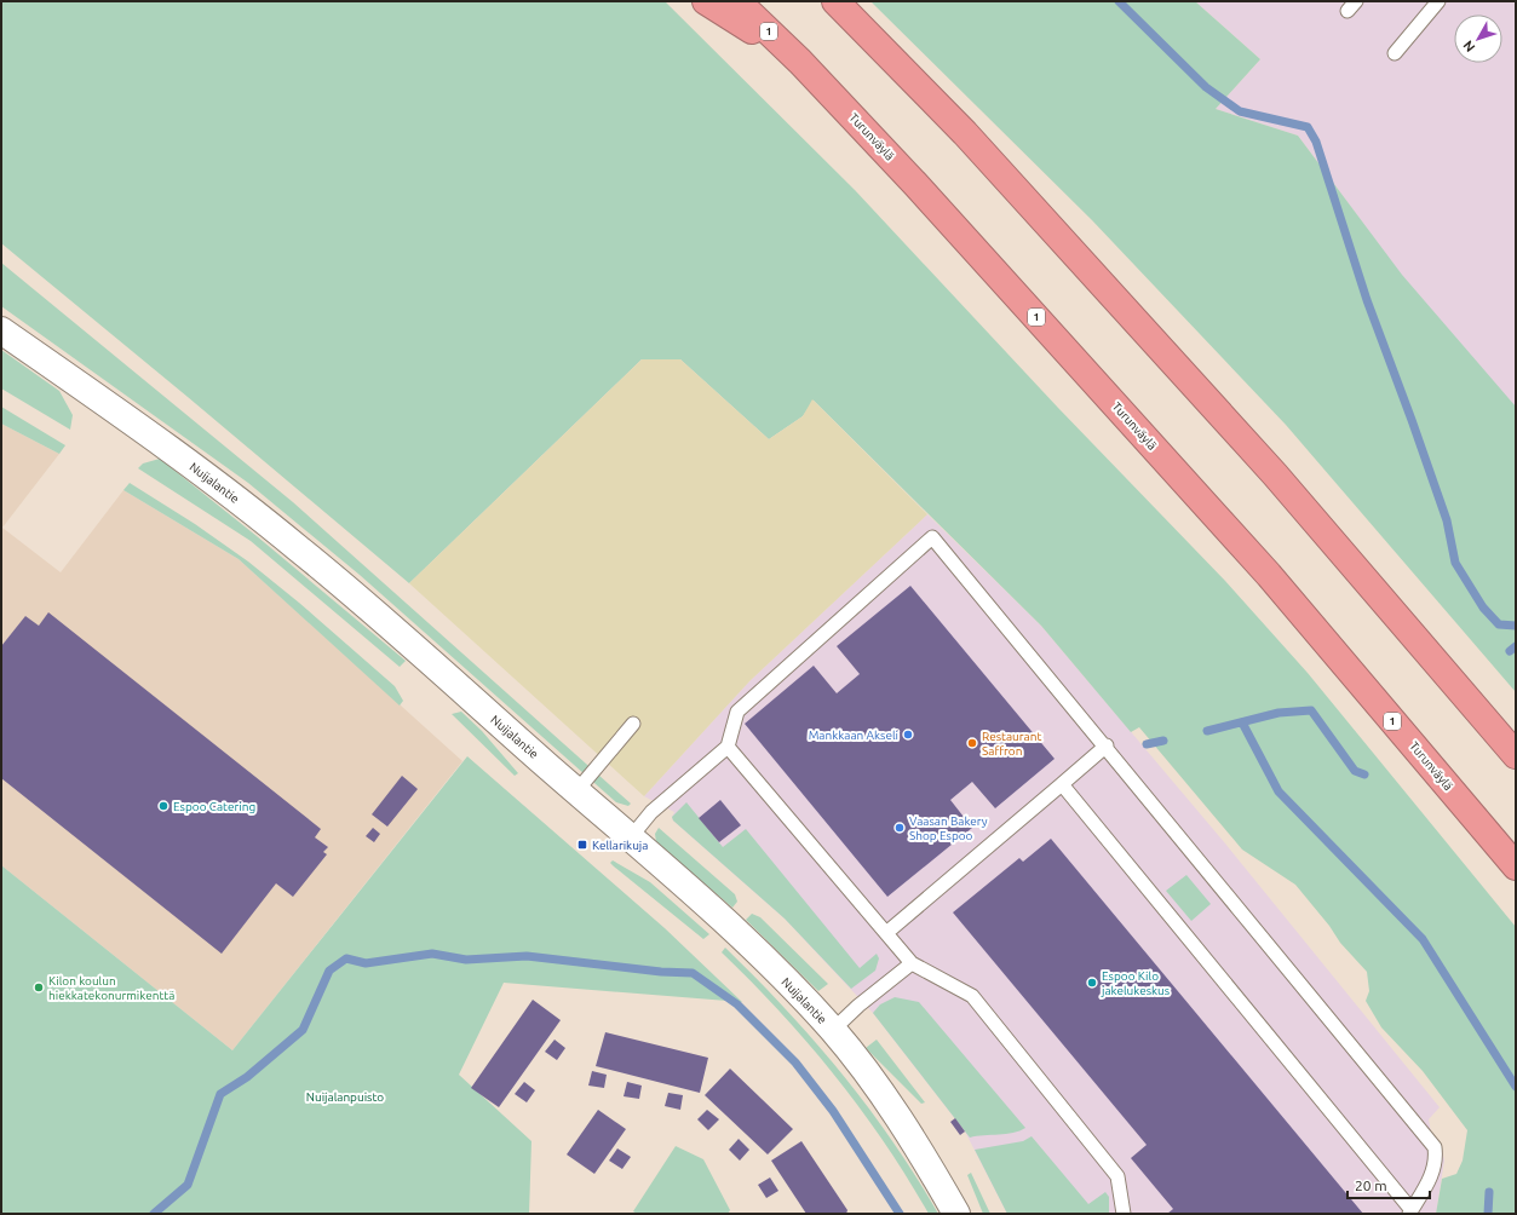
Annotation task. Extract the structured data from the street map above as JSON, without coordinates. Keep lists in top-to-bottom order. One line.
{"streets":{"highway":["1","Turunväylä"],"main road":["Nuijalantie"]},"parks":["Nuijalanpuisto"],"places":{"other":["Mankkaan Akseli","Restaurant Saffron","Espoo Catering","Vaasan Bakery Shop Espoo","Espoo Kilo jakelukeskus","Kilon koulun hiekkatekonurmikenttä"],"transit":["Kellarikuja"]},"scale_bar":"20 m","north":"bottom left"}
